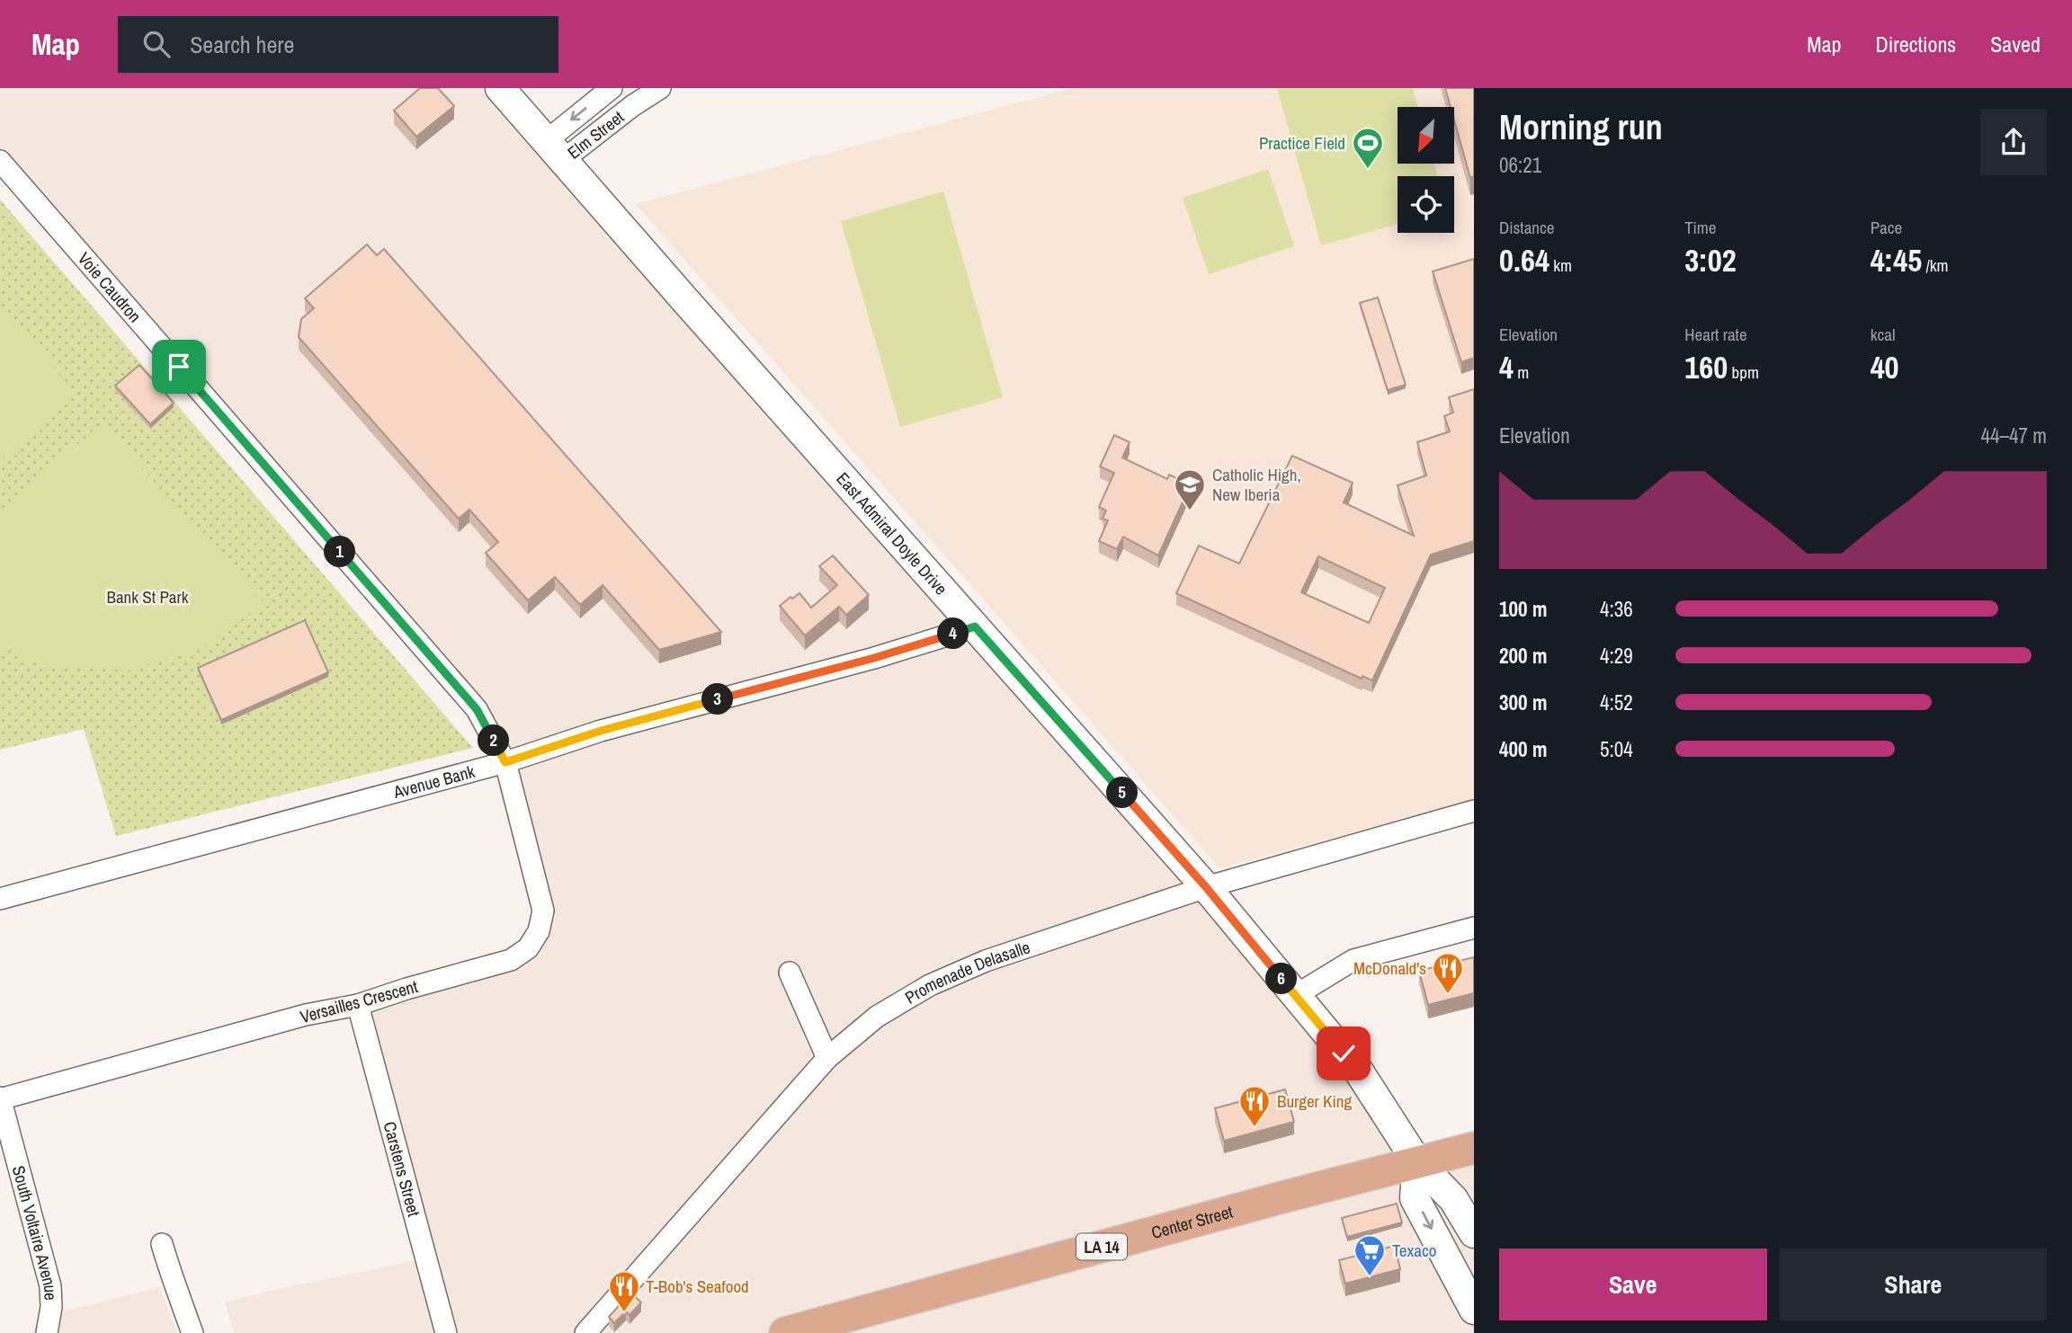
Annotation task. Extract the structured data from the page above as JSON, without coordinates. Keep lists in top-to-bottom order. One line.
{"streets":{"main road":["East Admiral Doyle Drive","Center Street","LA 14"],"street":["Elm Street","Voie Caudron","Avenue Bank","Promenade Delasalle","Versailles Crescent","Carstens Street","South Voltaire Avenue"]},"crossings":[["Elm Street","East Admiral Doyle Drive"],["Voie Caudron","Avenue Bank"],["Voie Caudron","Versailles Crescent"],["East Admiral Doyle Drive","Avenue Bank"],["East Admiral Doyle Drive","Promenade Delasalle"],["East Admiral Doyle Drive","Center Street"],["East Admiral Doyle Drive","LA 14"],["Avenue Bank","Versailles Crescent"],["Versailles Crescent","Carstens Street"],["Versailles Crescent","South Voltaire Avenue"],["Center Street","LA 14"]],"parks":["Bank St Park"],"places":{"sports":["Practice Field"],"school or university":["Catholic High, New Iberia"],"restaurant":["McDonald's","Burger King","T-Bob's Seafood"],"supermarket":["Texaco"]},"north":"bottom left","page":{"header":"Map","search":"Search here","nav":["Map","Directions","Saved"],"heading":["Morning run","06:21"],"stats":[["Distance","0.64 km"],["Time","3:02"],["Pace","4:45 /km"],["Elevation","4 m"],["Heart rate","160 bpm"],["kcal","40"]],"chart":["Elevation","44–47 m"],"pins":["1","4","3","2","5","6"],"list":[{"name":"100 m","note":"4:36"},{"name":"200 m","note":"4:29"},{"name":"300 m","note":"4:52"},{"name":"400 m","note":"5:04"}],"buttons":["Save","Share"]}}
